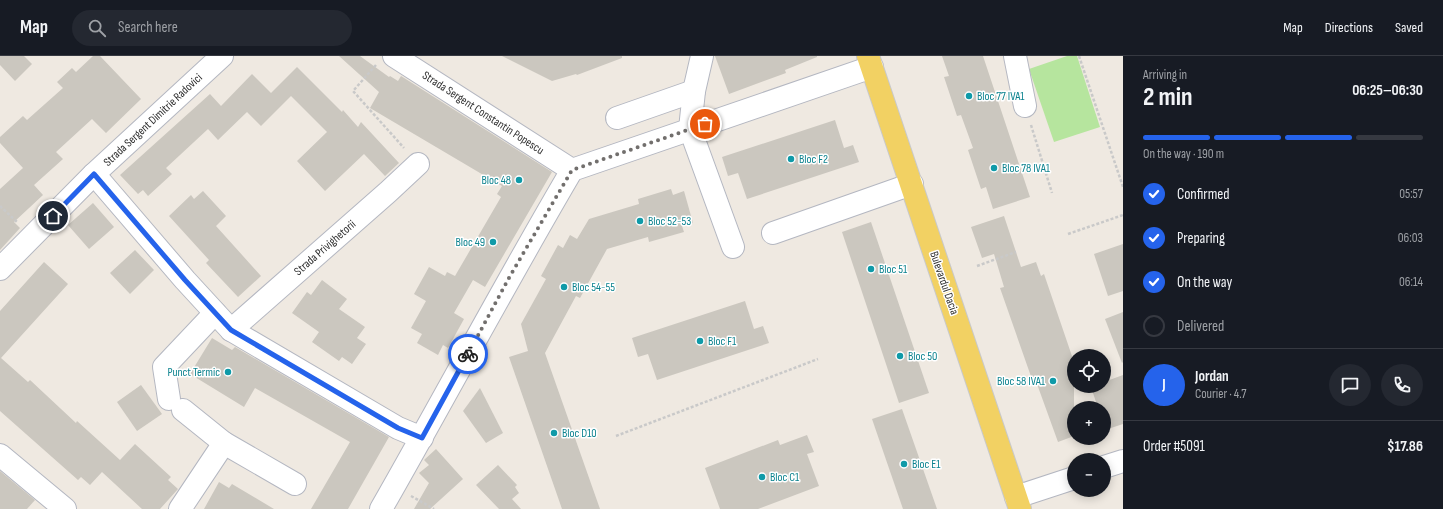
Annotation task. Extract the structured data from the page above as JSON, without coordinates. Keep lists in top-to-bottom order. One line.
{"streets":{"main road":["Bulevardul Dacia"],"street":["Strada Sergent Constantin Popescu","Strada Sergent Dimitrie Radovici","Strada Privighetorii"]},"places":["Bloc 77 IVA1","Bloc F2","Bloc 78 IVA1","Bloc 48","Bloc 52-53","Bloc 49","Bloc 51","Bloc 54-55","Bloc F1","Bloc 50","Punct Termic","Bloc 58 IVA1","Bloc D10","Bloc E1","Bloc C1"],"page":{"header":"Map","search":"Search here","nav":["Map","Directions","Saved"],"heading":["2 min","Arriving in","06:25–06:30"],"panel":["Jordan","Courier · 4.7","Order #5091","$17.86"],"bar":"On the way · 190 m","list":[["Confirmed","05:57"],["Preparing","06:03"],["On the way","06:14"],"Delivered"],"map_buttons":["+","−"],"round":"J"}}
